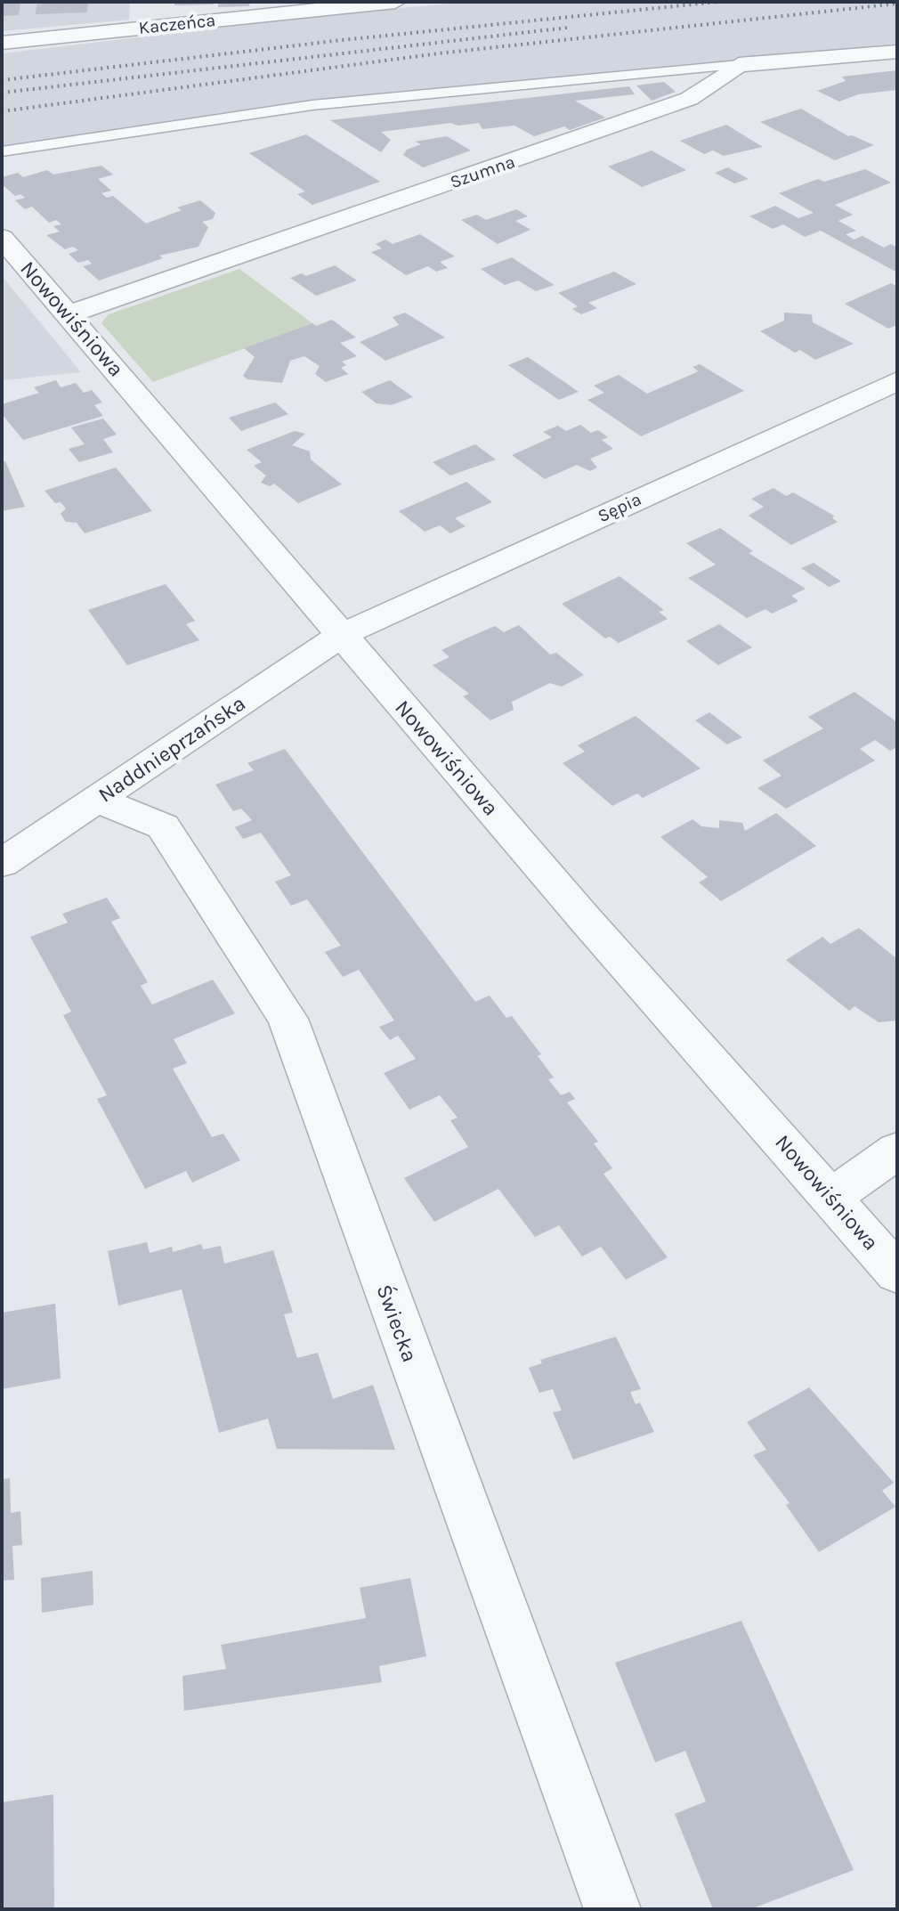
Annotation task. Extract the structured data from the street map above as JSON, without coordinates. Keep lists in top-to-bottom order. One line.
{"streets":{"street":["Kaczeńca","Szumna","Nowowiśniowa","Sępia","Naddnieprzańska","Świecka"]},"crossings":[["Szumna","Nowowiśniowa"],["Nowowiśniowa","Sępia"],["Nowowiśniowa","Naddnieprzańska"],["Sępia","Naddnieprzańska"],["Naddnieprzańska","Świecka"]]}
